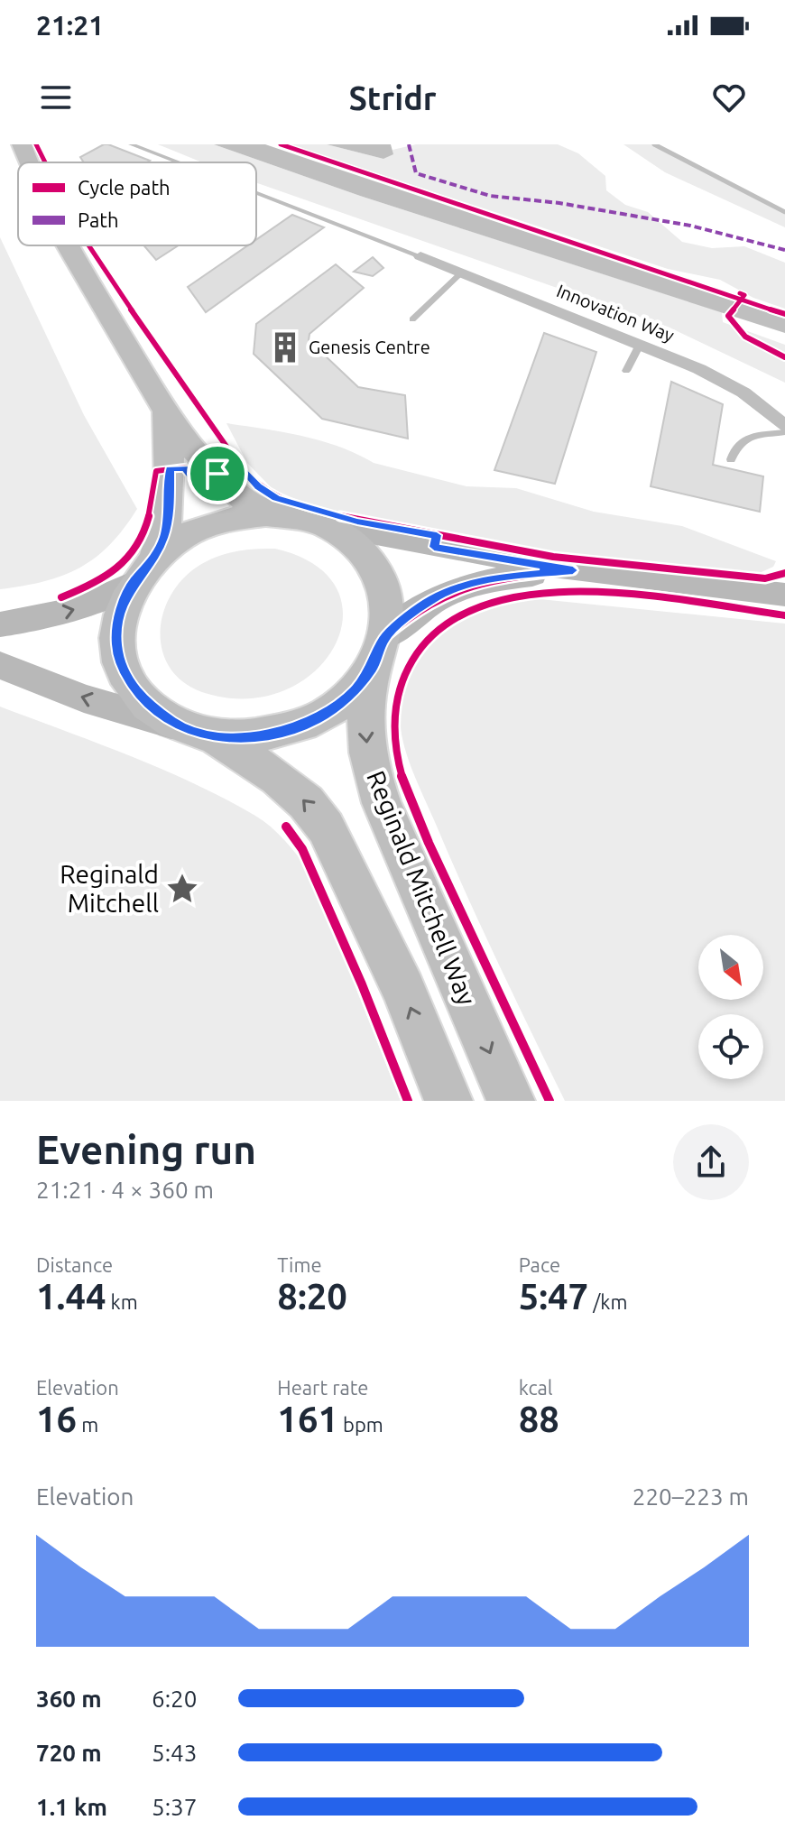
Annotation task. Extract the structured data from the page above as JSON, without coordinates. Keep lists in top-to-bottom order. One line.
{"streets":{"main road":["Reginald Mitchell Way"],"street":["Innovation Way"]},"places":{"building":["Genesis Centre"],"place":["Reginald Mitchell"]},"legend":["Cycle path","Path"],"north":"bottom right","page":{"status":"21:21","header":"Stridr","heading":["Evening run","21:21 · 4 × 360 m"],"stats":[["Distance","1.44 km"],["Time","8:20"],["Pace","5:47 /km"],["Elevation","16 m"],["Heart rate","161 bpm"],["kcal","88"]],"chart":["Elevation","220–223 m"],"list":[{"name":"360 m","note":"6:20"},{"name":"720 m","note":"5:43"},{"name":"1.1 km","note":"5:37"}]}}
